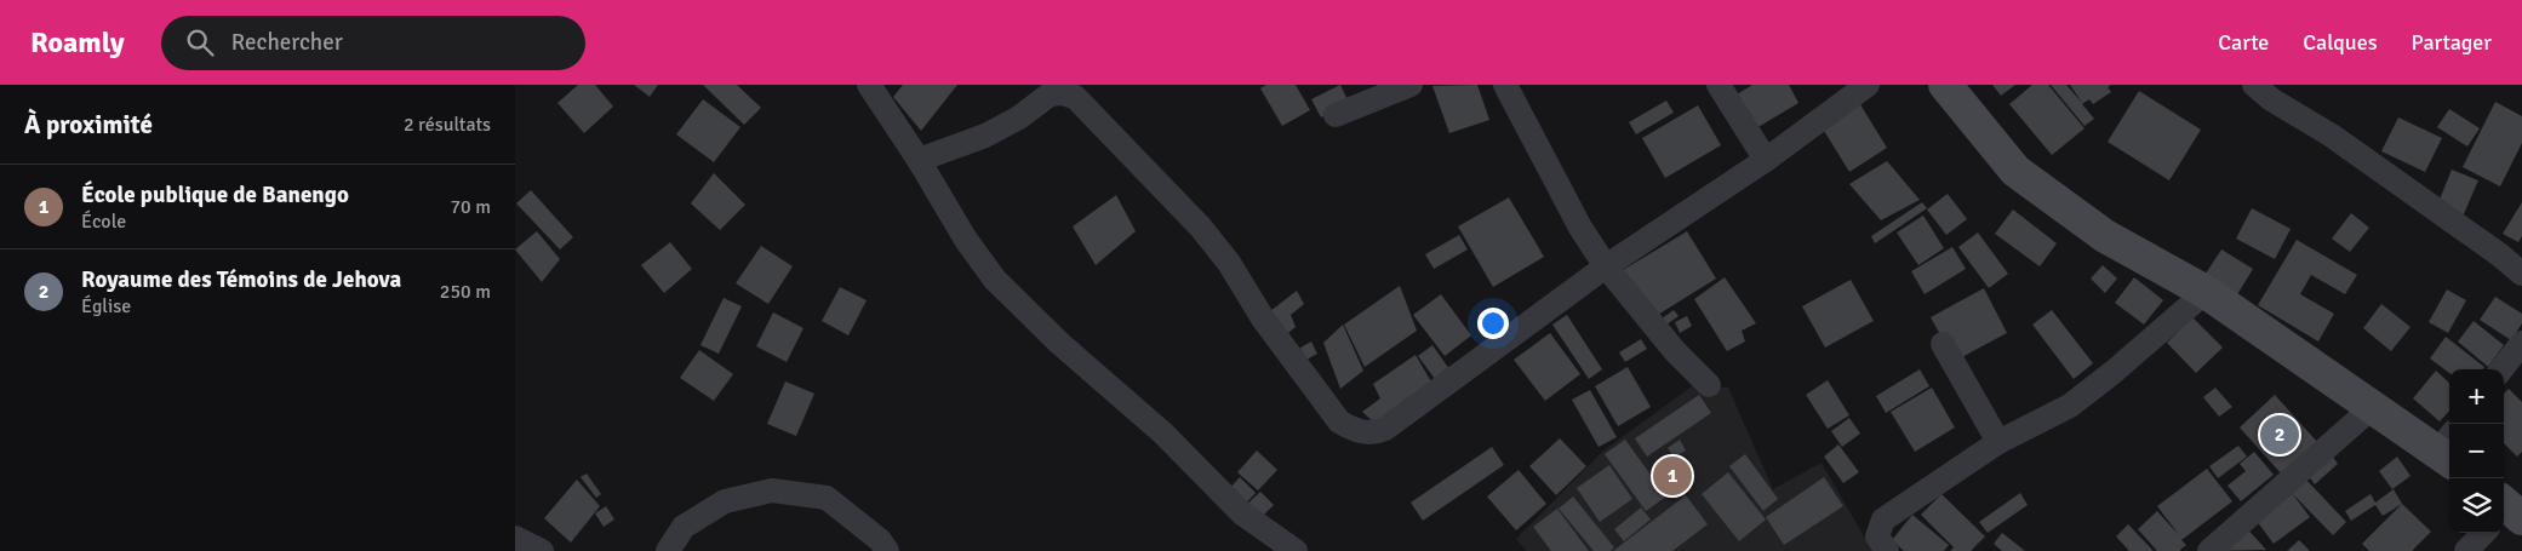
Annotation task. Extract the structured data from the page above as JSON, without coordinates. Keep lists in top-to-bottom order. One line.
{"page":{"header":"Roamly","search":"Rechercher","nav":["Carte","Calques","Partager"],"heading":["À proximité","2 résultats"],"list":[{"mark":"1","name":"École publique de Banengo","note":"École","value":"70 m"},{"mark":"2","name":"Royaume des Témoins de Jehova","note":"Église","value":"250 m"}],"map_buttons":["+","−"],"pins":["2","1"]}}
